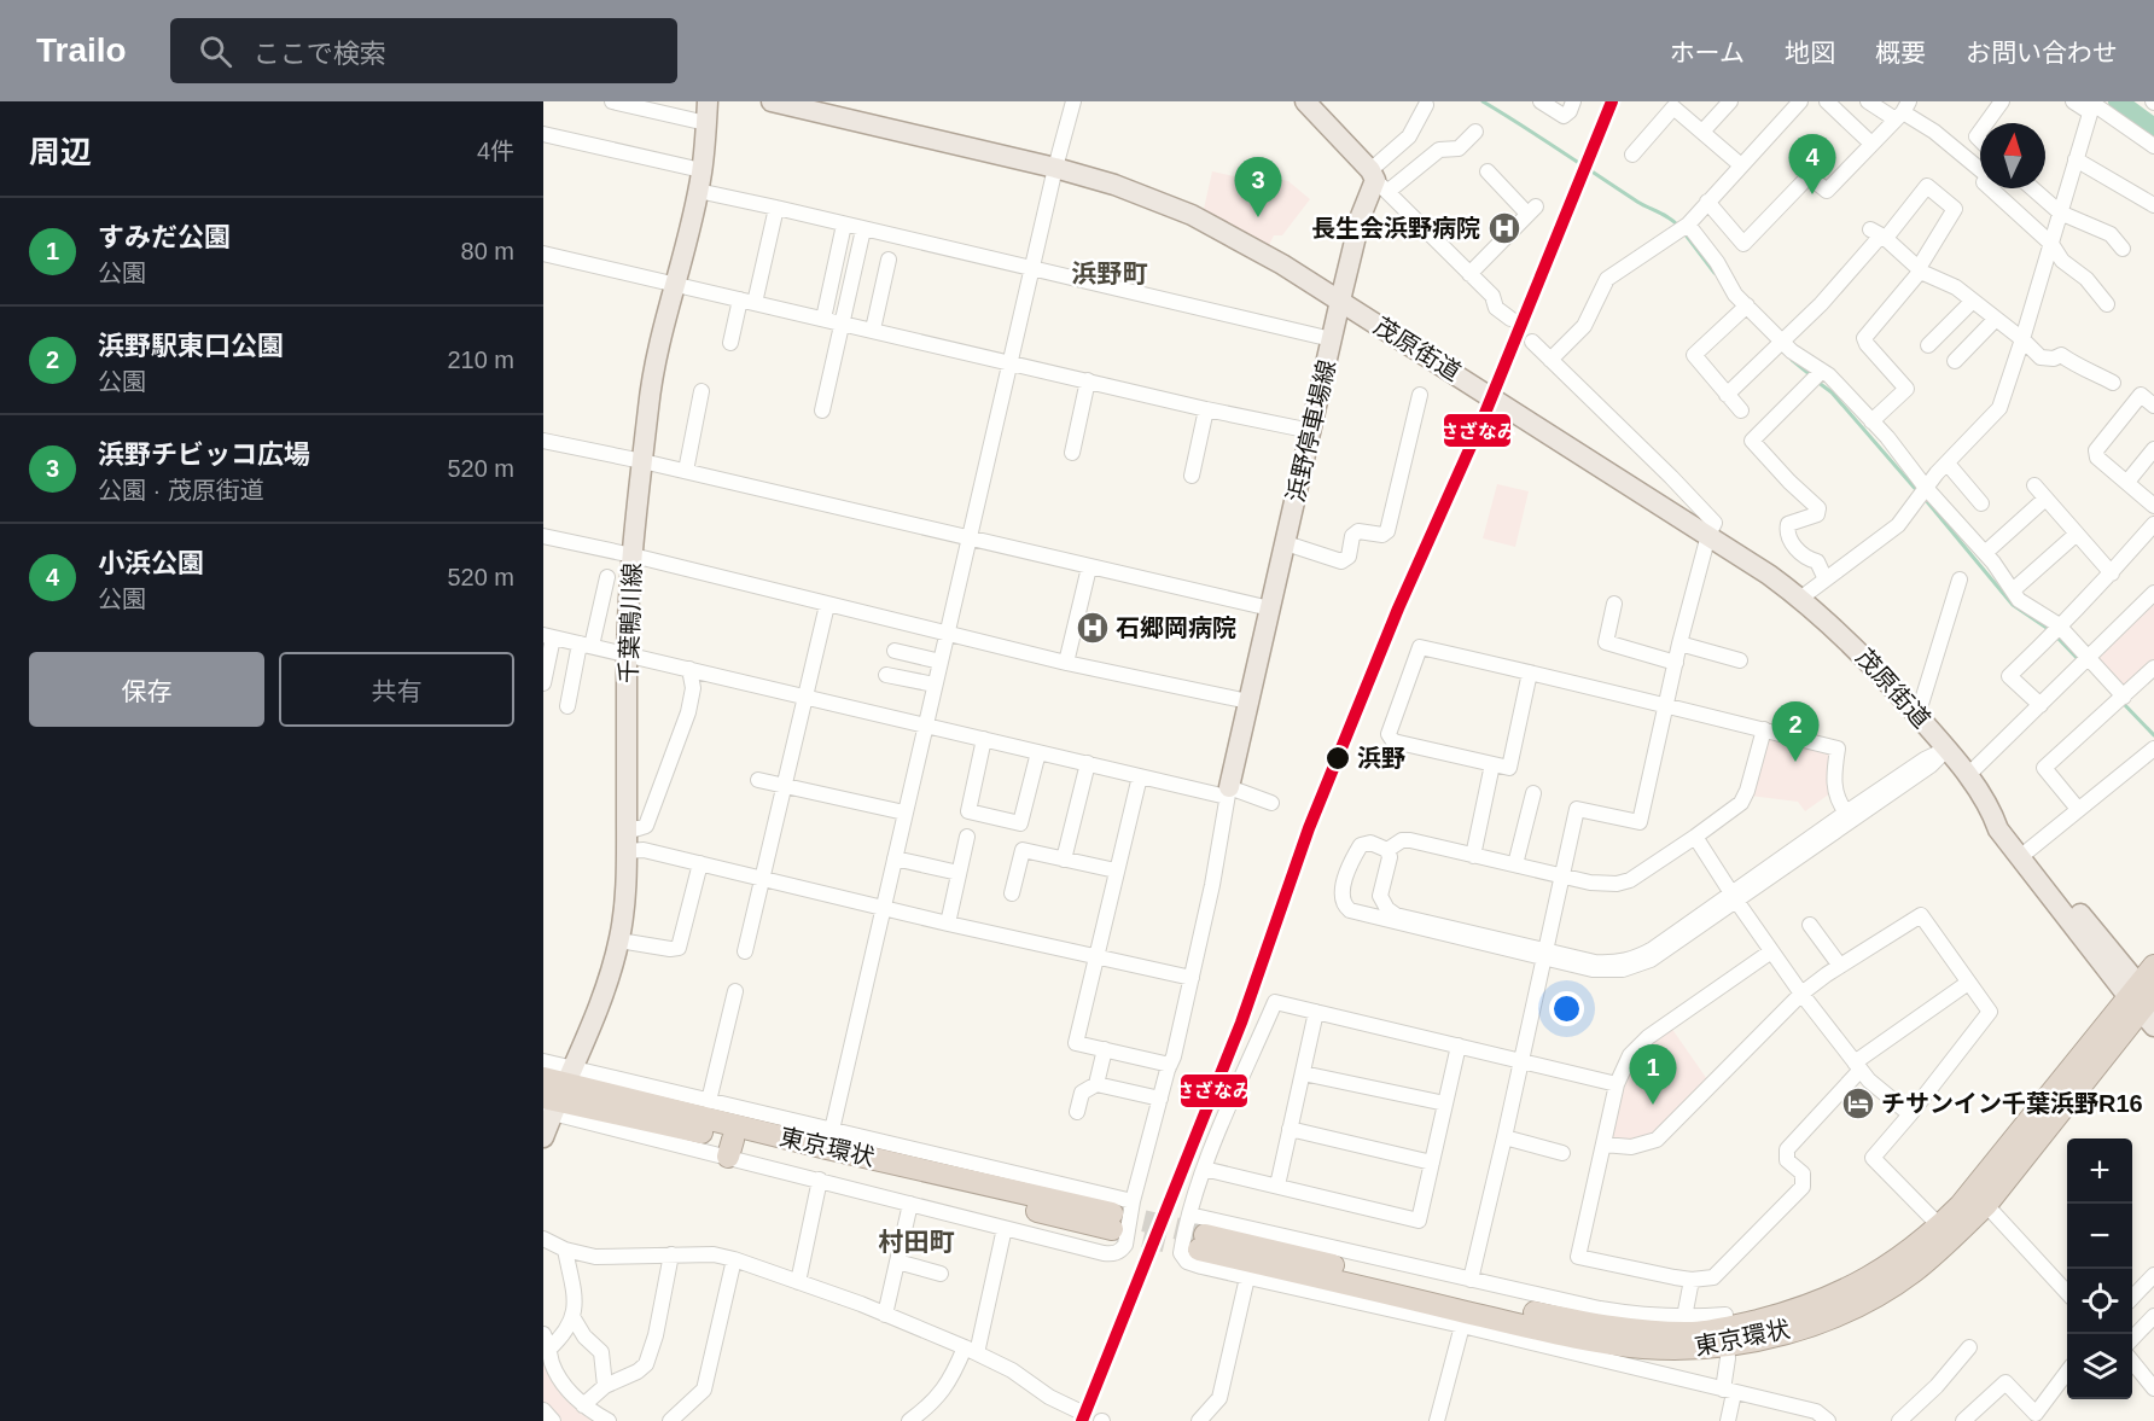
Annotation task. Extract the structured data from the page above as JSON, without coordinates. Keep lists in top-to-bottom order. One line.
{"streets":{"highway":["東京環状"],"main road":["茂原街道","浜野停車場線","千葉鴨川線"]},"crossings":[["茂原街道","浜野停車場線"],["茂原街道","東京環状"],["千葉鴨川線","東京環状"]],"districts":["浜野町","村田町"],"places":{"hospital":["長生会浜野病院","石郷岡病院"],"other":["浜野"],"hotel":["チサンイン千葉浜野R16"]},"lines":["transit line さざなみ"],"north":"top","page":{"header":"Trailo","search":"ここで検索","nav":["ホーム","地図","概要","お問い合わせ"],"heading":["周辺","4件"],"pins":["4","3","2","1"],"list":[{"mark":"1","name":"すみだ公園","note":"公園","value":"80 m"},{"mark":"2","name":"浜野駅東口公園","note":"公園","value":"210 m"},{"mark":"3","name":"浜野チビッコ広場","note":"公園 · 茂原街道","value":"520 m"},{"mark":"4","name":"小浜公園","note":"公園","value":"520 m"}],"buttons":["保存","共有"],"map_buttons":["+","−"]}}
